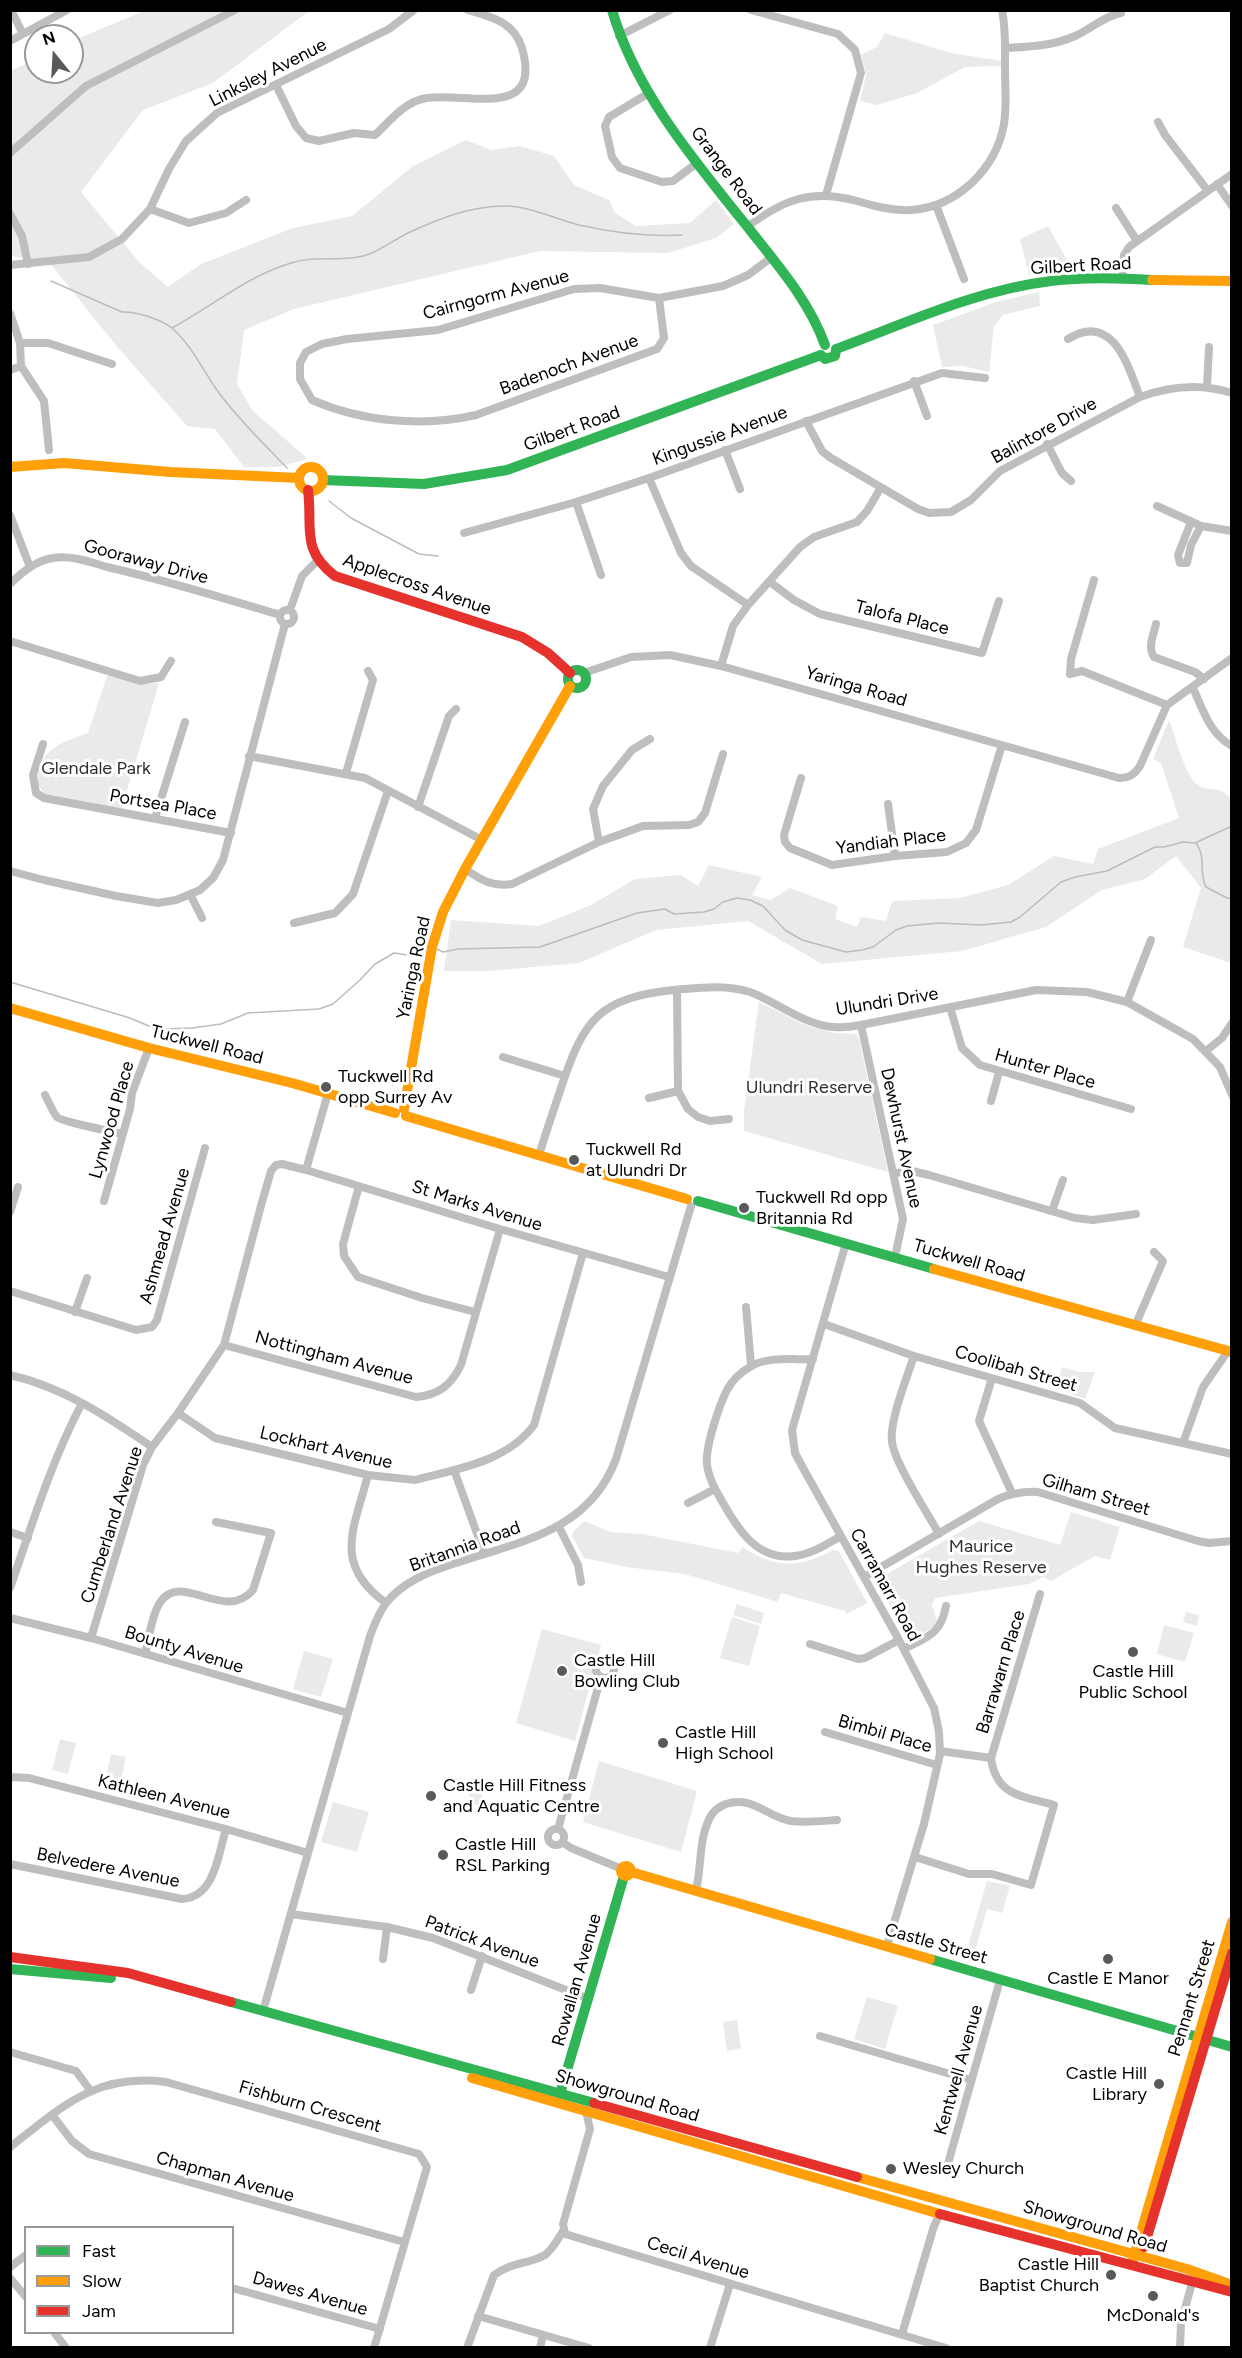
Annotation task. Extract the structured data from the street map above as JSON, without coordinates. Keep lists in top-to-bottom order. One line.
{"streets":{"main road":["Grange Road","Gilbert Road","Applecross Avenue","Yaringa Road","Tuckwell Road","Castle Street","Rowallan Avenue","Pennant Street","Showground Road"],"street":["Linksley Avenue","Cairngorm Avenue","Badenoch Avenue","Balintore Drive","Kingussie Avenue","Gooraway Drive","Talofa Place","Portsea Place","Yandiah Place","Ulundri Drive","Hunter Place","Lynwood Place","Dewhurst Avenue","St Marks Avenue","Ashmead Avenue","Nottingham Avenue","Coolibah Street","Lockhart Avenue","Gilham Street","Cumberland Avenue","Britannia Road","Carramarr Road","Bounty Avenue","Barrawarn Place","Bimbil Place","Kathleen Avenue","Belvedere Avenue","Patrick Avenue","Kentwell Avenue","Fishburn Crescent","Chapman Avenue","Cecil Avenue","Dawes Avenue"]},"crossings":[["Grange Road","Gilbert Road"],["Grange Road","Cairngorm Avenue"],["Gilbert Road","Applecross Avenue"],["Cairngorm Avenue","Badenoch Avenue"],["Balintore Drive","Kingussie Avenue"],["Applecross Avenue","Yaringa Road"],["Yaringa Road","Yandiah Place"],["Yaringa Road","Tuckwell Road"],["Ulundri Drive","Tuckwell Road"],["Ulundri Drive","Hunter Place"],["Ulundri Drive","Dewhurst Avenue"],["Tuckwell Road","Lynwood Place"],["Tuckwell Road","Dewhurst Avenue"],["Tuckwell Road","Britannia Road"],["Tuckwell Road","Carramarr Road"],["St Marks Avenue","Nottingham Avenue"],["St Marks Avenue","Lockhart Avenue"],["St Marks Avenue","Cumberland Avenue"],["St Marks Avenue","Britannia Road"],["Nottingham Avenue","Cumberland Avenue"],["Coolibah Street","Carramarr Road"],["Lockhart Avenue","Cumberland Avenue"],["Cumberland Avenue","Bounty Avenue"],["Britannia Road","Bounty Avenue"],["Britannia Road","Kathleen Avenue"],["Britannia Road","Patrick Avenue"],["Britannia Road","Showground Road"],["Carramarr Road","Bimbil Place"],["Carramarr Road","Castle Street"],["Kathleen Avenue","Belvedere Avenue"],["Patrick Avenue","Rowallan Avenue"],["Castle Street","Rowallan Avenue"],["Castle Street","Pennant Street"],["Castle Street","Kentwell Avenue"],["Rowallan Avenue","Showground Road"],["Pennant Street","Showground Road"],["Fishburn Crescent","Chapman Avenue"],["Fishburn Crescent","Dawes Avenue"]],"parks":["Glendale Park","Ulundri Reserve","Maurice Hughes Reserve"],"places":["Tuckwell Rd opp Surrey Av","Tuckwell Rd at Ulundri Dr","Tuckwell Rd opp Britannia Rd","Castle Hill Public School","Castle Hill Bowling Club","Castle Hill High School","Castle Hill Fitness and Aquatic Centre","Castle Hill RSL Parking","Castle E Manor","Castle Hill Library","Wesley Church","Castle Hill Baptist Church","McDonald's"],"legend":["Fast","Slow","Jam"],"north":"top"}
